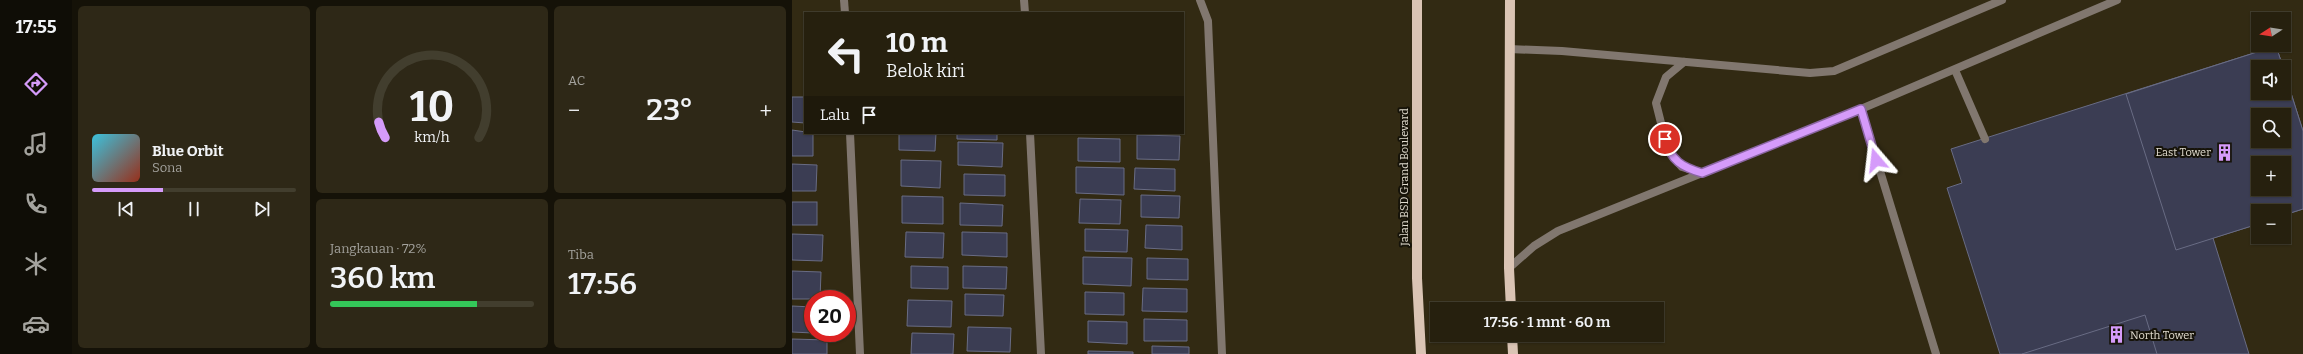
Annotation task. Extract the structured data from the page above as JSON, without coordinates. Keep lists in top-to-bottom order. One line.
{"streets":{"main road":["Jalan BSD Grand Boulevard"]},"places":{"building":["East Tower","North Tower"]},"north":"left","page":{"tabs":"17:55","tile":["AC",["Jangkauan · 72%","360 km"],["Tiba","17:56"]],"map_buttons":["+","−"],"turn":["10 m","Belok kiri"],"heat":["−","23°","+"],"then":"Lalu","song":["Blue Orbit","Sona"],"limit":"20","trip":"17:56 · 1 mnt · 60 m","gauge":["10","km/h"]}}
